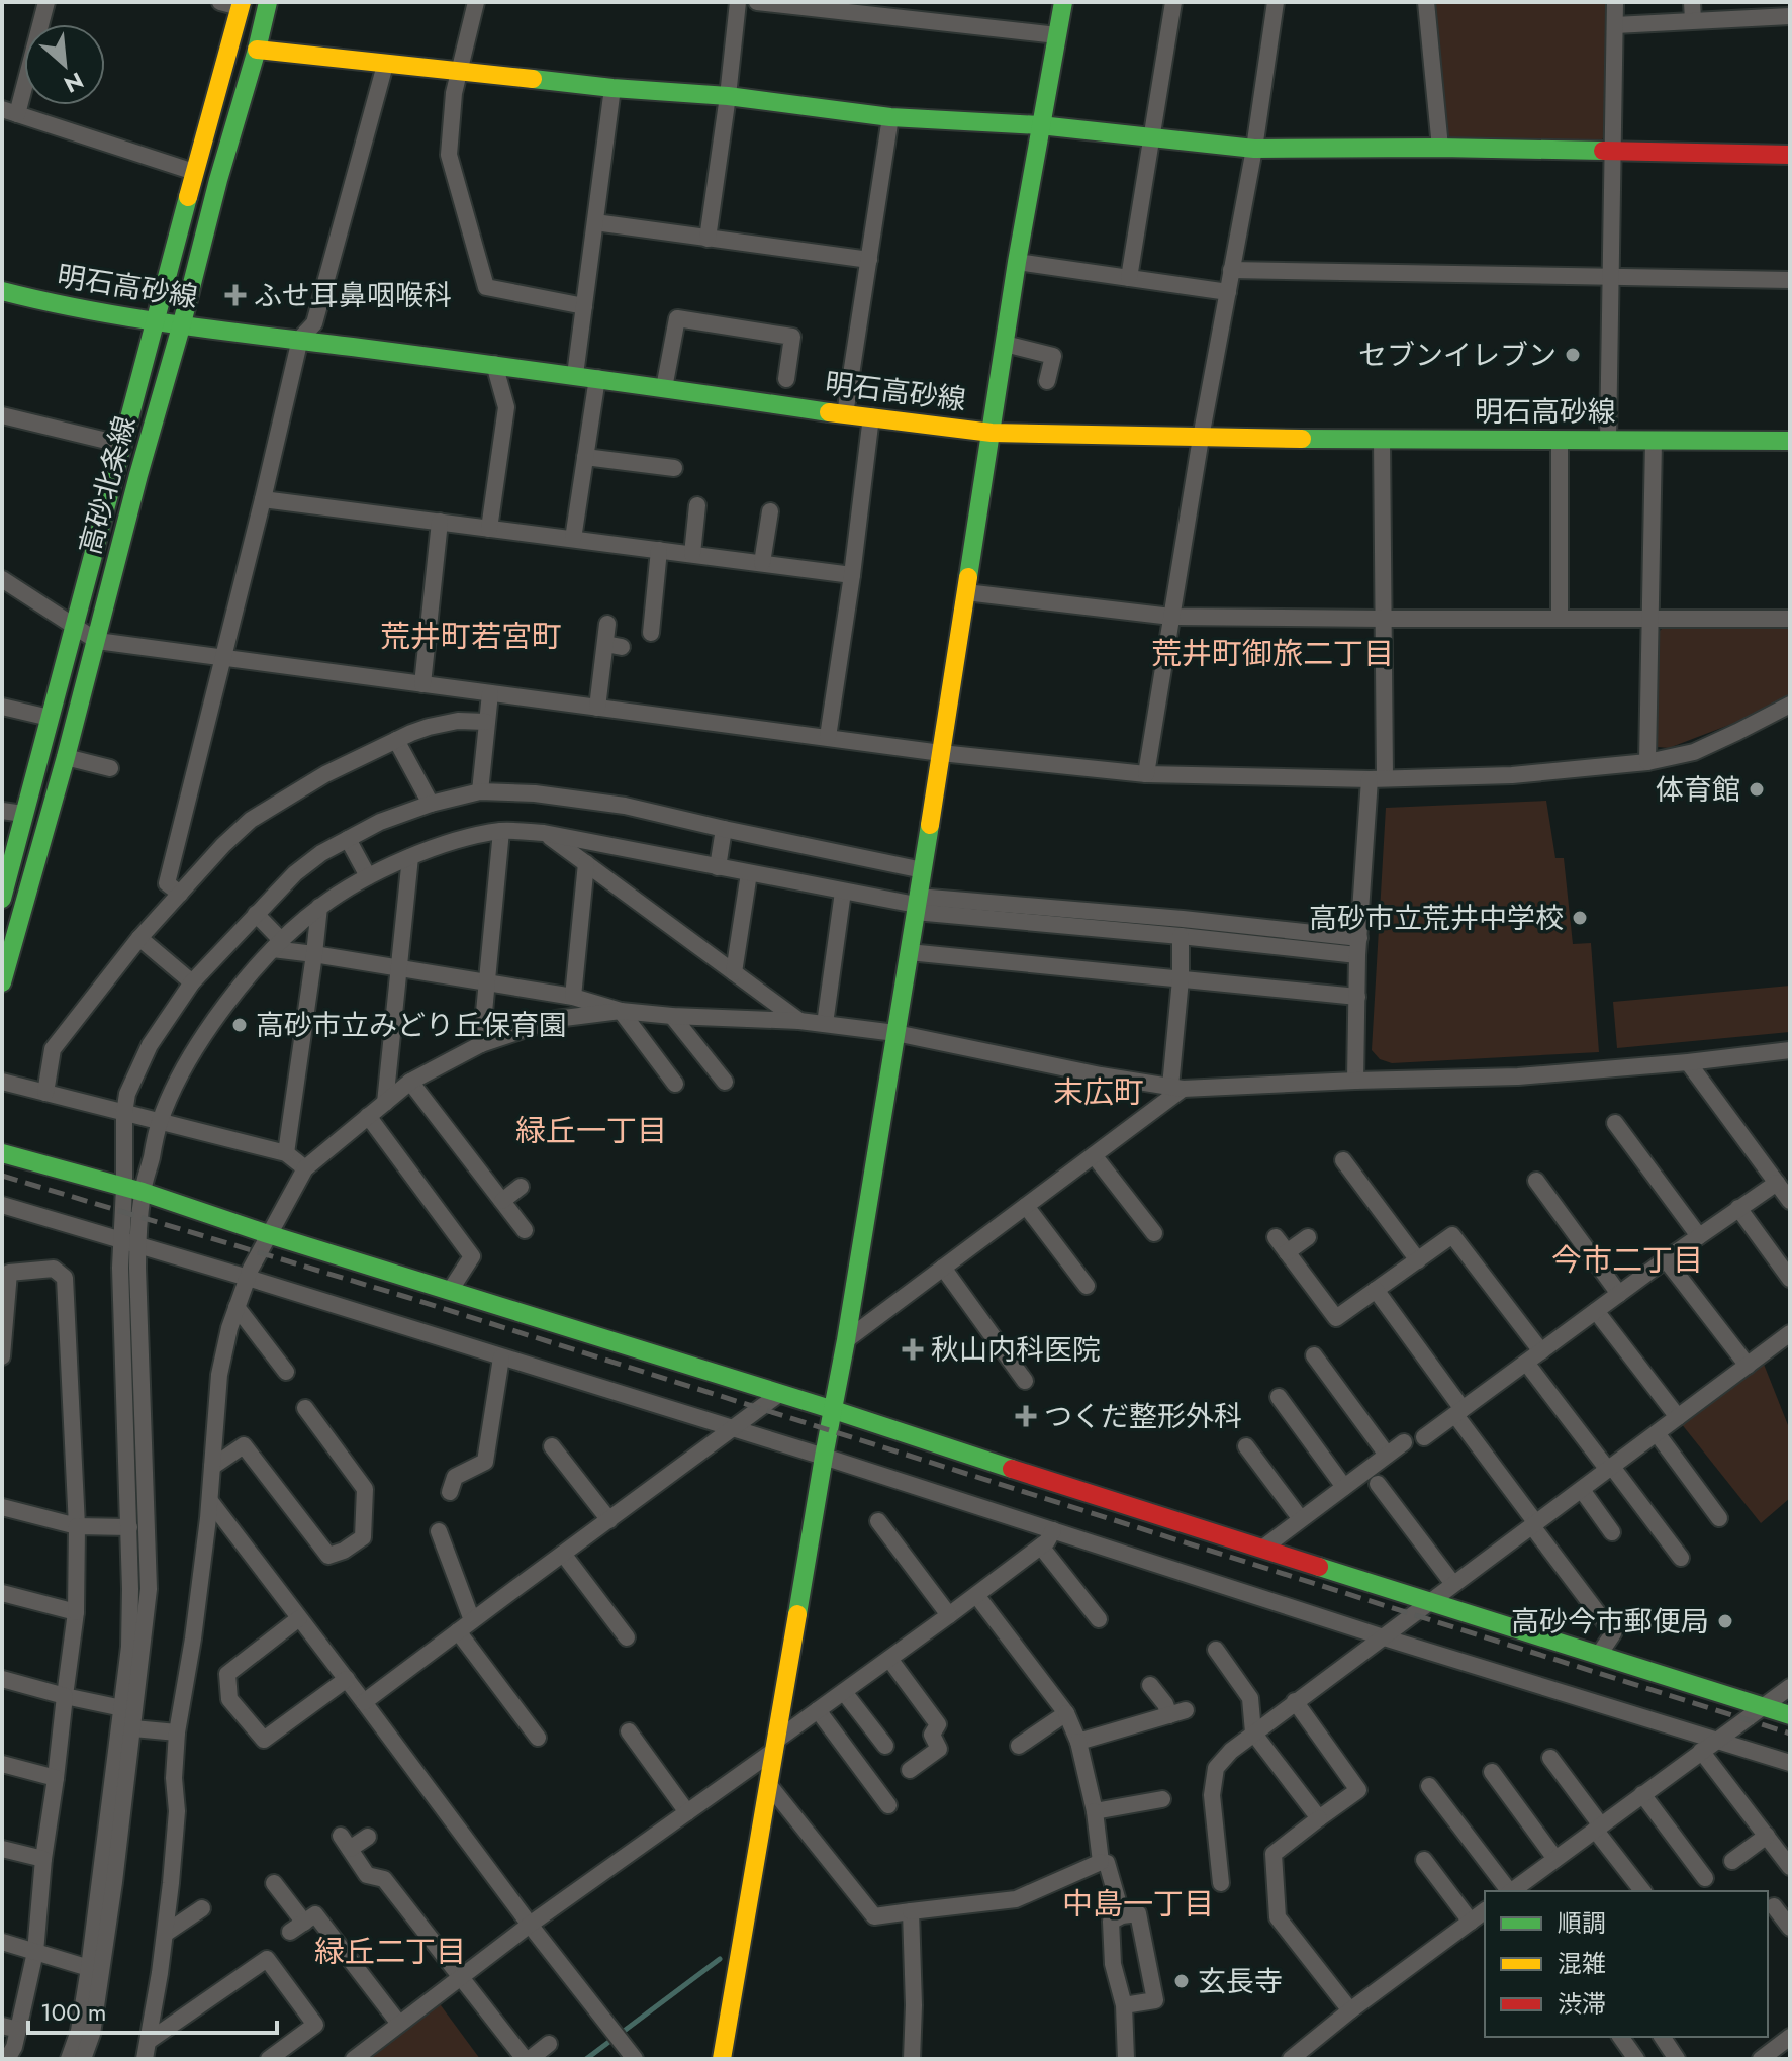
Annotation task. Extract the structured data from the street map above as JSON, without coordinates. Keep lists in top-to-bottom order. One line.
{"streets":{"street":["明石高砂線","高砂北条線"]},"crossings":[["明石高砂線","高砂北条線"]],"districts":["荒井町若宮町","荒井町御旅二丁目","末広町","緑丘一丁目","今市二丁目","中島一丁目","緑丘二丁目"],"places":{"health":["ふせ耳鼻咽喉科","秋山内科医院","つくだ整形外科"],"other":["セブンイレブン","体育館","高砂市立荒井中学校","高砂市立みどり丘保育園","高砂今市郵便局","玄長寺"]},"legend":["順調","混雑","渋滞"],"scale_bar":"100 m","north":"bottom right"}
